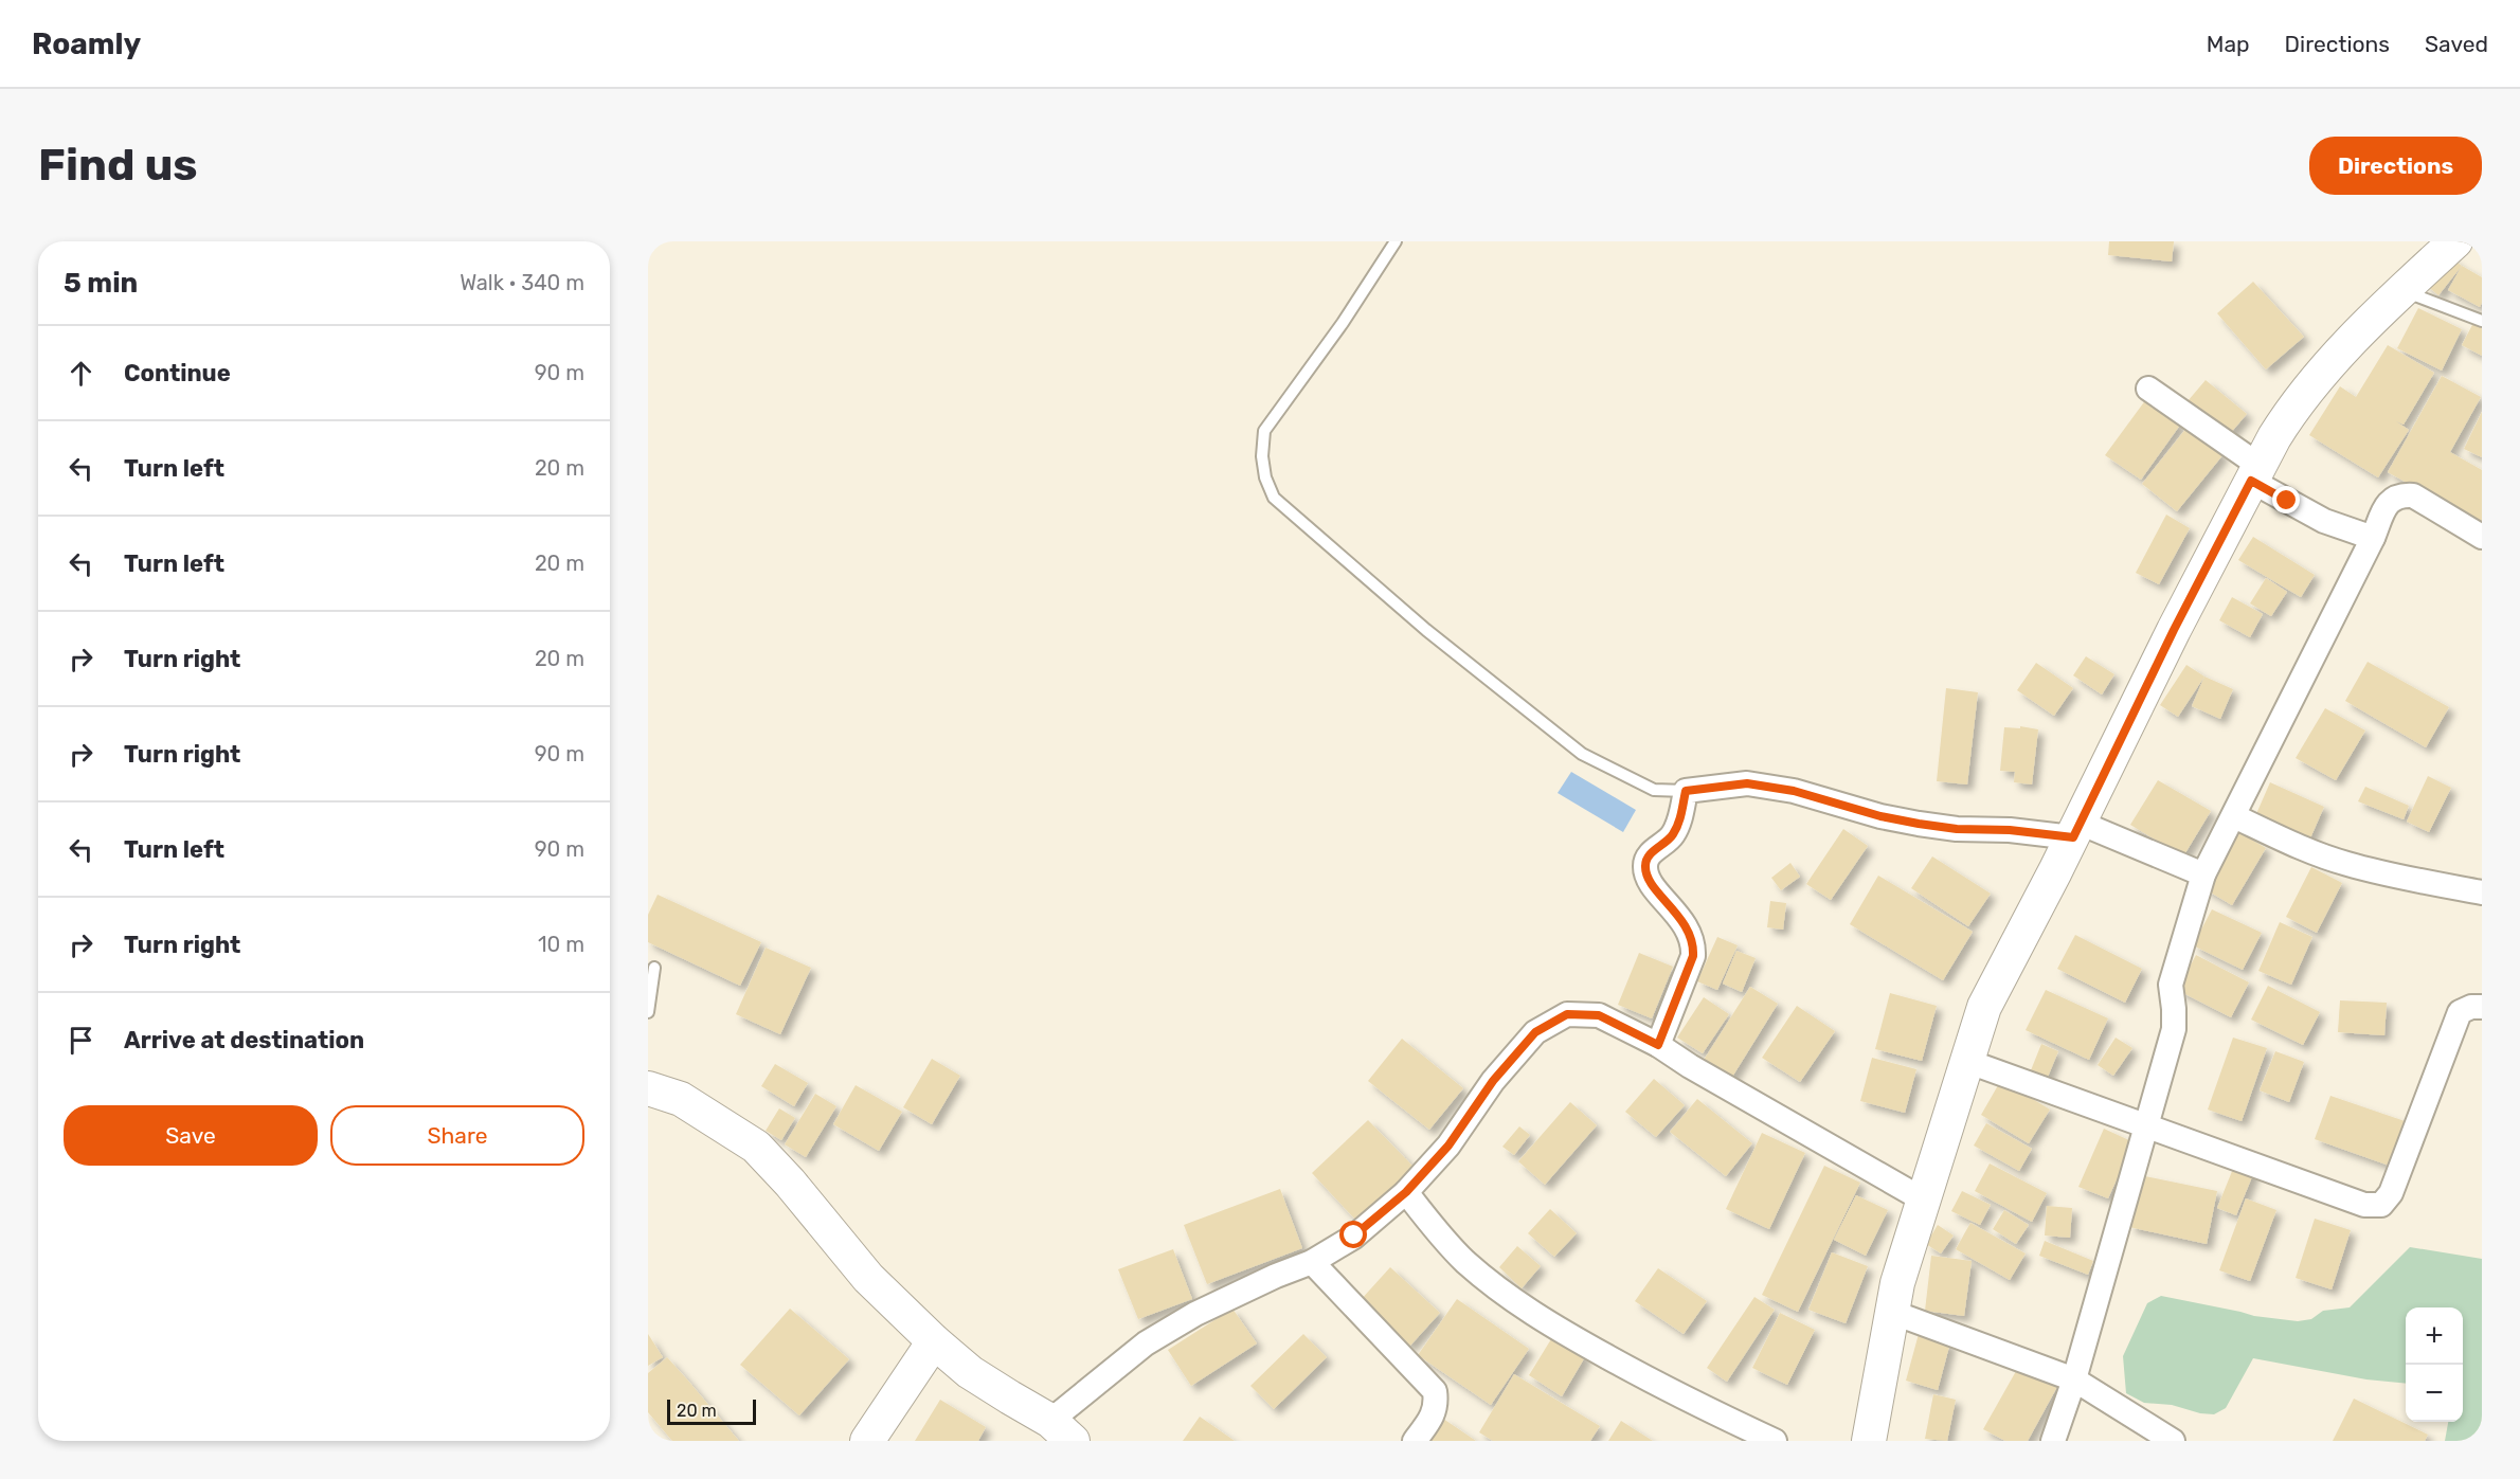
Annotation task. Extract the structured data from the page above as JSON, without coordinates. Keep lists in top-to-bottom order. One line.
{"scale_bar":"20 m","page":{"header":"Roamly","nav":["Map","Directions","Saved"],"buttons":["Directions",["Save","Share"]],"title":"Find us","heading":["5 min","Walk · 340 m"],"list":[["Continue","90 m"],["Turn left","20 m"],["Turn left","20 m"],["Turn right","20 m"],["Turn right","90 m"],["Turn left","90 m"],["Turn right","10 m"],"Arrive at destination"],"map_buttons":["+","−"],"scale":"20 m"}}
